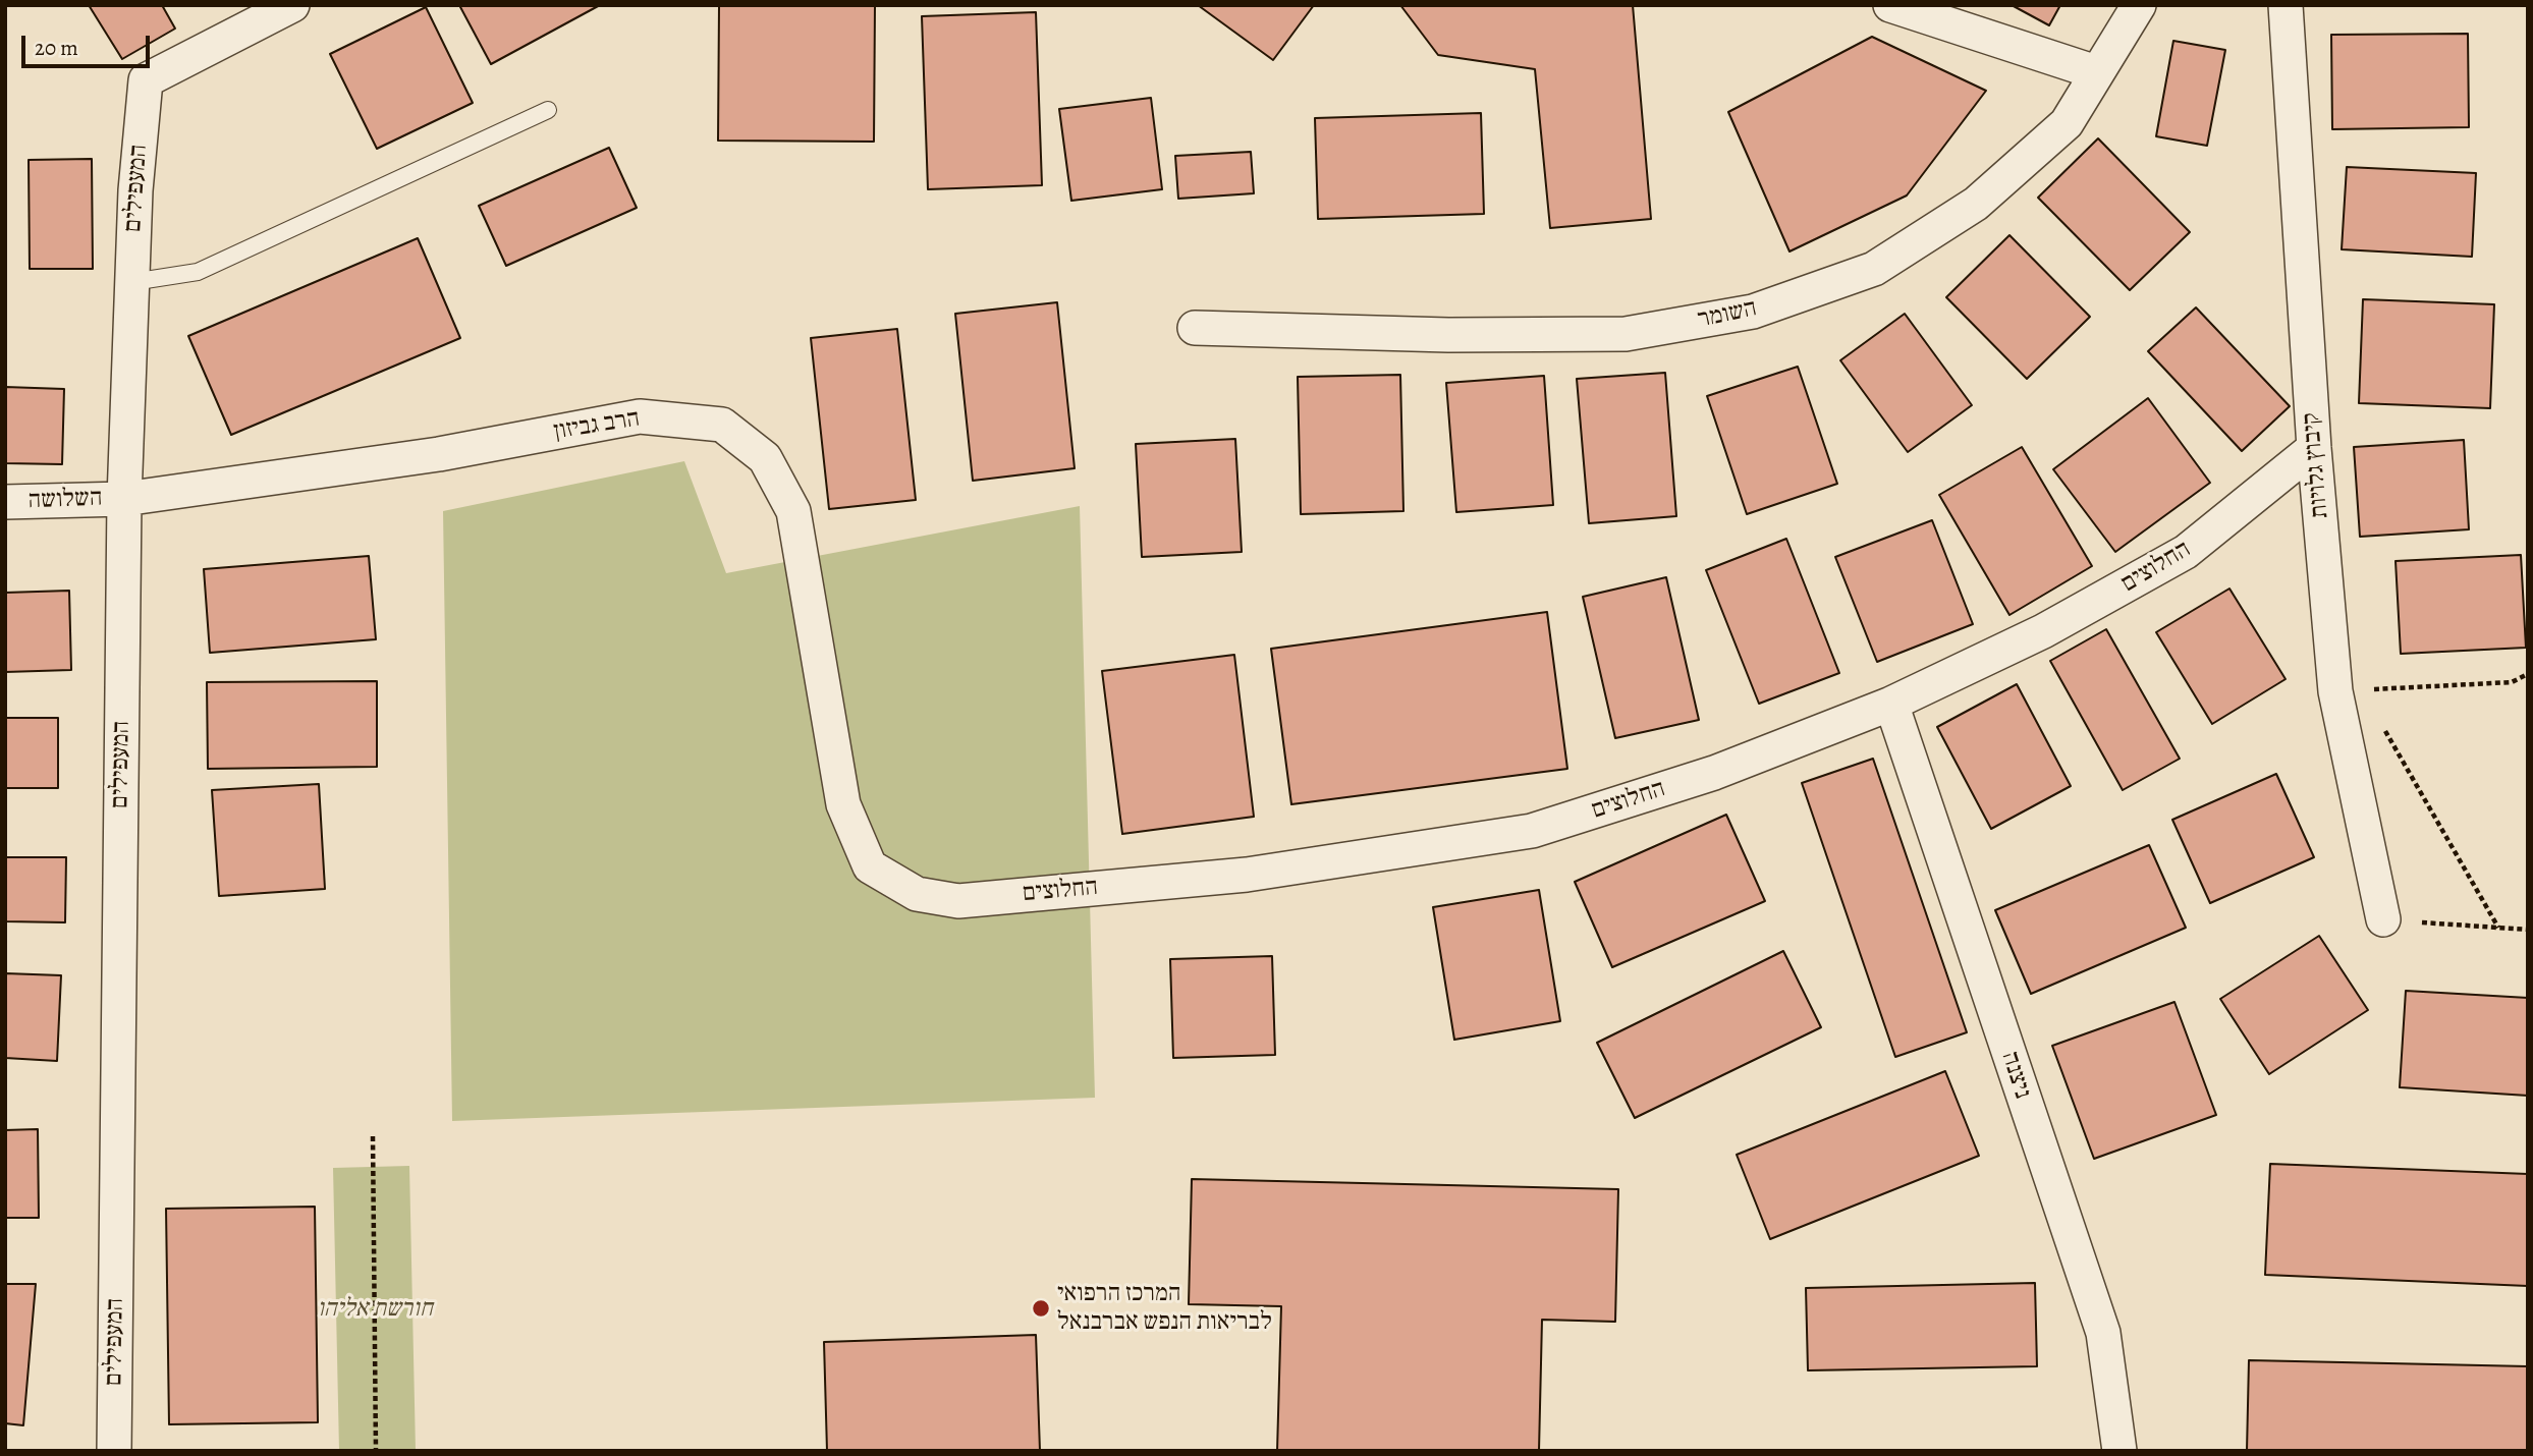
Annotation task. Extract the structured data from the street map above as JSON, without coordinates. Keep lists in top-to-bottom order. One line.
{"streets":{"street":["המעפילים","השומר","הרב גביזון","קיבוץ גלויות","השלושה","החלוצים","ניצנה"]},"crossings":[["המעפילים","הרב גביזון"],["המעפילים","השלושה"],["הרב גביזון","השלושה"],["הרב גביזון","החלוצים"],["קיבוץ גלויות","החלוצים"],["החלוצים","ניצנה"]],"parks":["חורשת אליהו"],"places":["המרכז הרפואי לבריאות הנפש אברבנאל"],"scale_bar":"20 m"}
